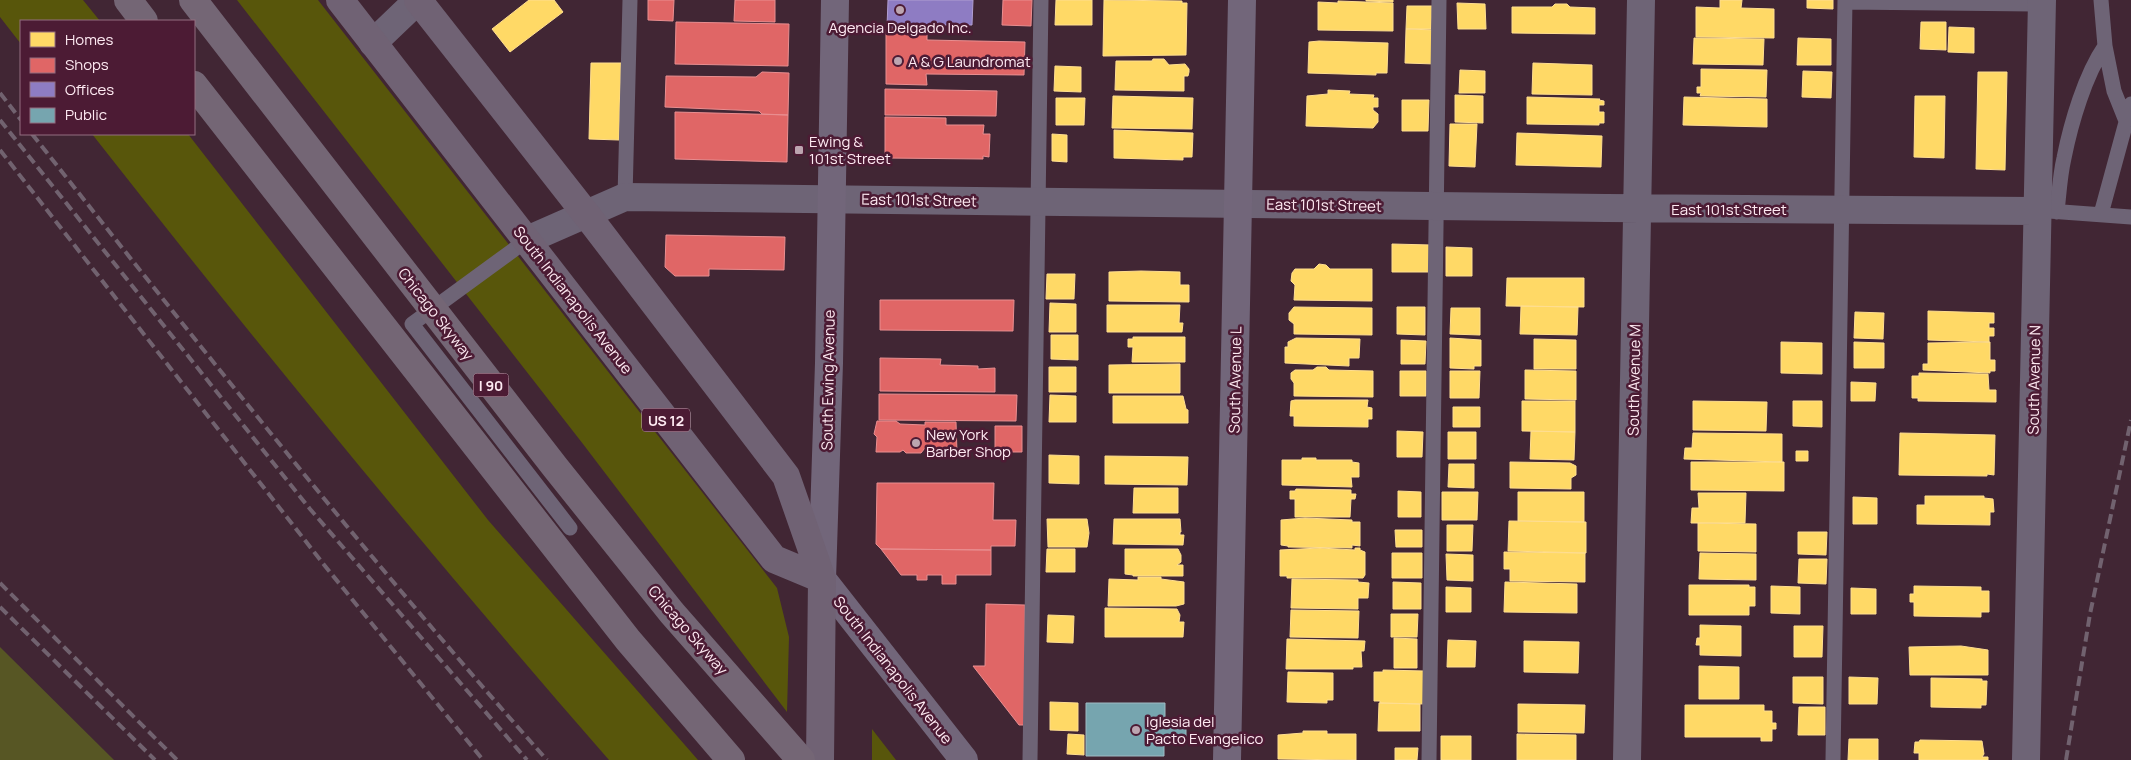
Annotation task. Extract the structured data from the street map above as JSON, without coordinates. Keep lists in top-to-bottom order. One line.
{"streets":{"highway":["Chicago Skyway","I 90"],"main road":["South Indianapolis Avenue","South Ewing Avenue","South Avenue L","US 12"],"street":["East 101st Street","South Avenue M","South Avenue N"]},"crossings":[["East 101st Street","South Indianapolis Avenue"],["East 101st Street","South Ewing Avenue"],["East 101st Street","South Avenue L"],["East 101st Street","South Avenue M"],["East 101st Street","South Avenue N"],["South Indianapolis Avenue","South Ewing Avenue"]],"places":{"other":["Agencia Delgado Inc.","A & G Laundromat","New York Barber Shop","Iglesia del Pacto Evangelico"],"transit":["Ewing & 101st Street"]},"legend":["Homes","Shops","Offices","Public"]}
